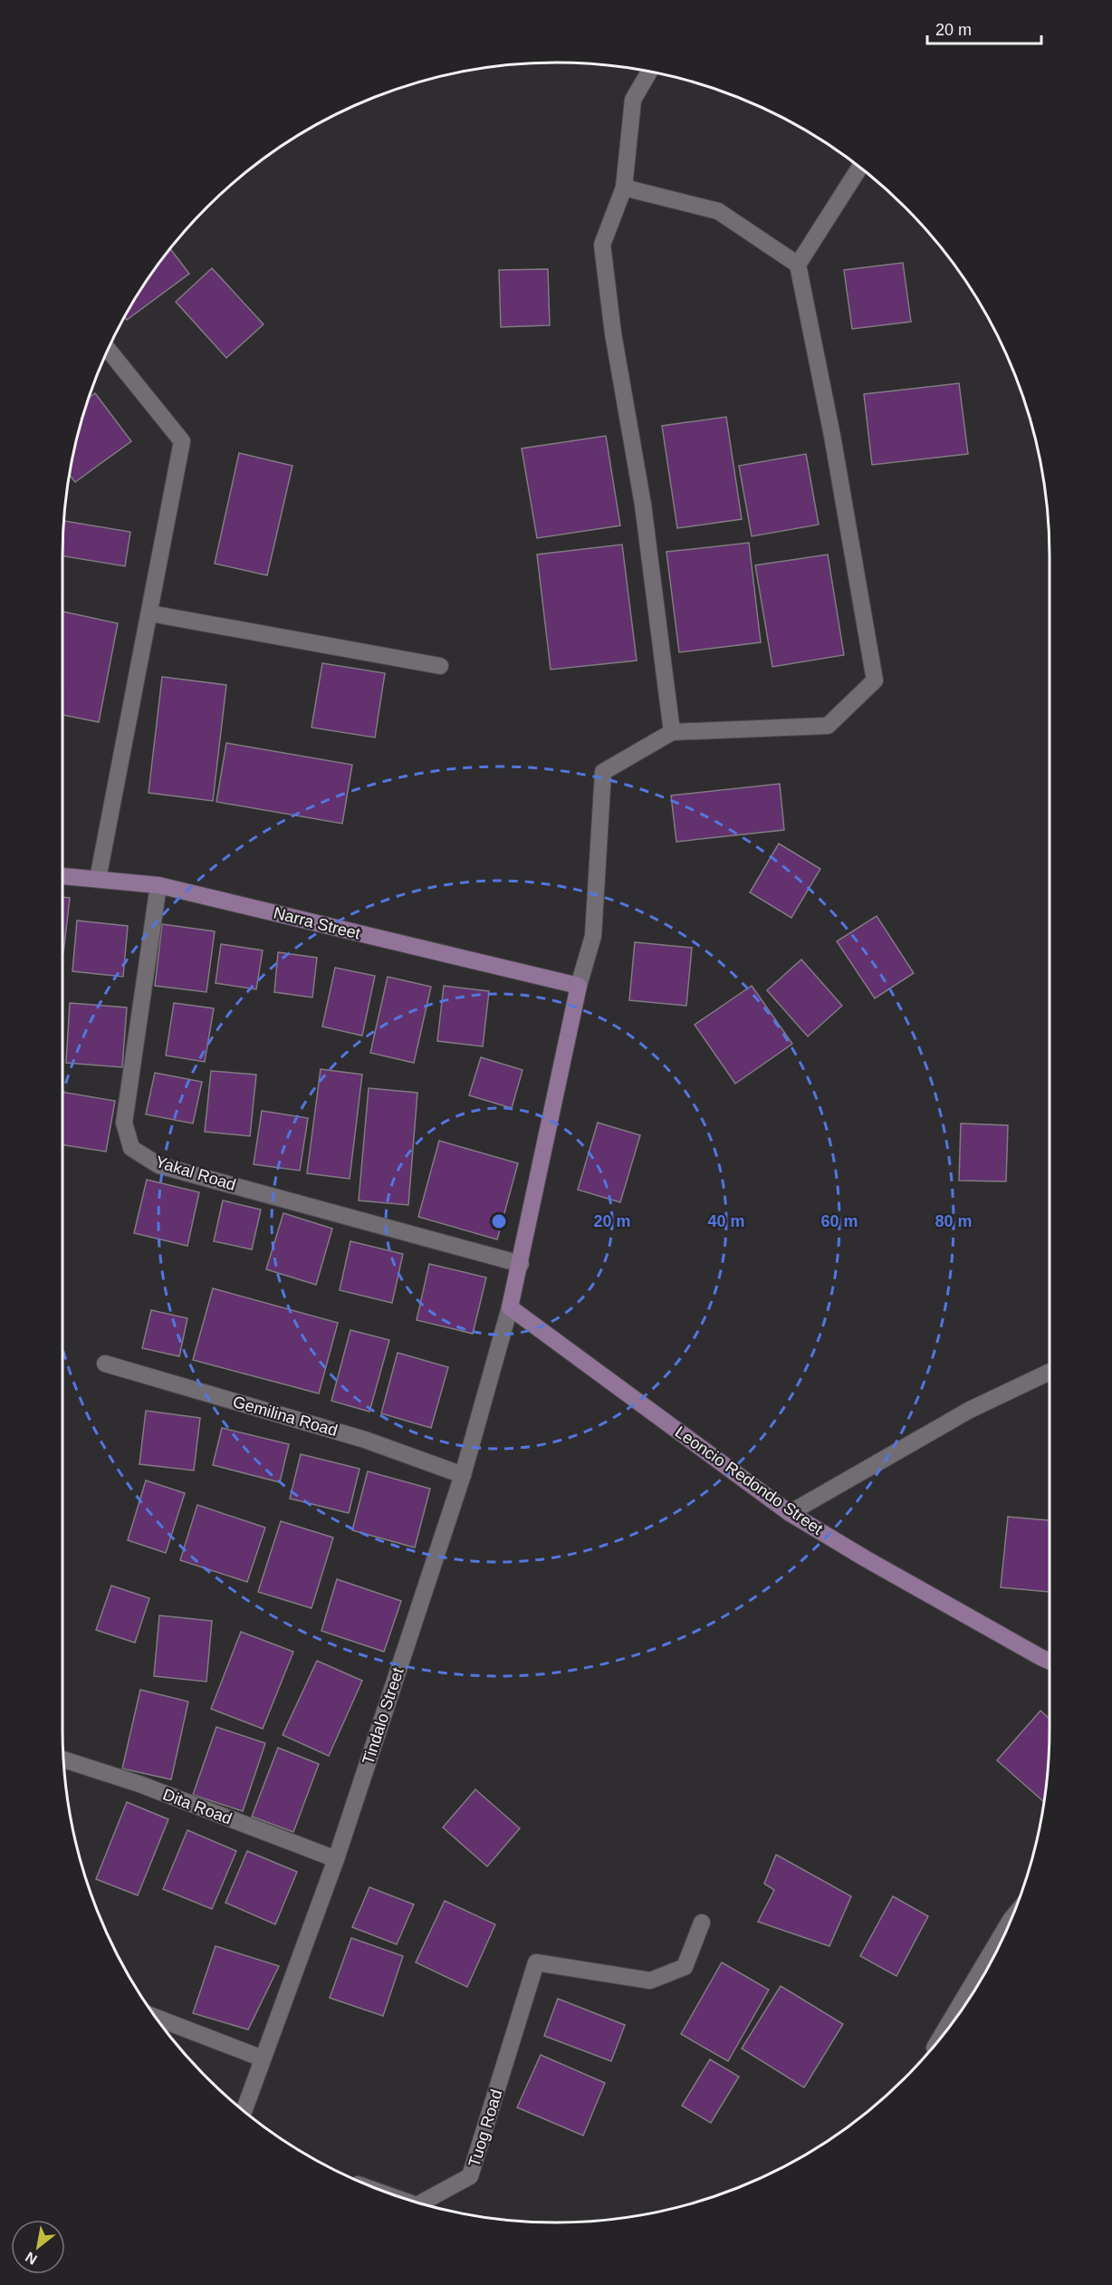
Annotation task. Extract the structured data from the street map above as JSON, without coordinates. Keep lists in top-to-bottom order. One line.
{"streets":{"street":["Narra Street","Yakal Road","Gemilina Road","Leoncio Redondo Street","Tindalo Street","Dita Road","Tuog Road"]},"crossings":[["Narra Street","Yakal Road"],["Gemilina Road","Tindalo Street"],["Leoncio Redondo Street","Tindalo Street"],["Tindalo Street","Dita Road"]],"scale_bar":"20 m","north":"bottom left","rings":["20 m","40 m","60 m","80 m"]}
